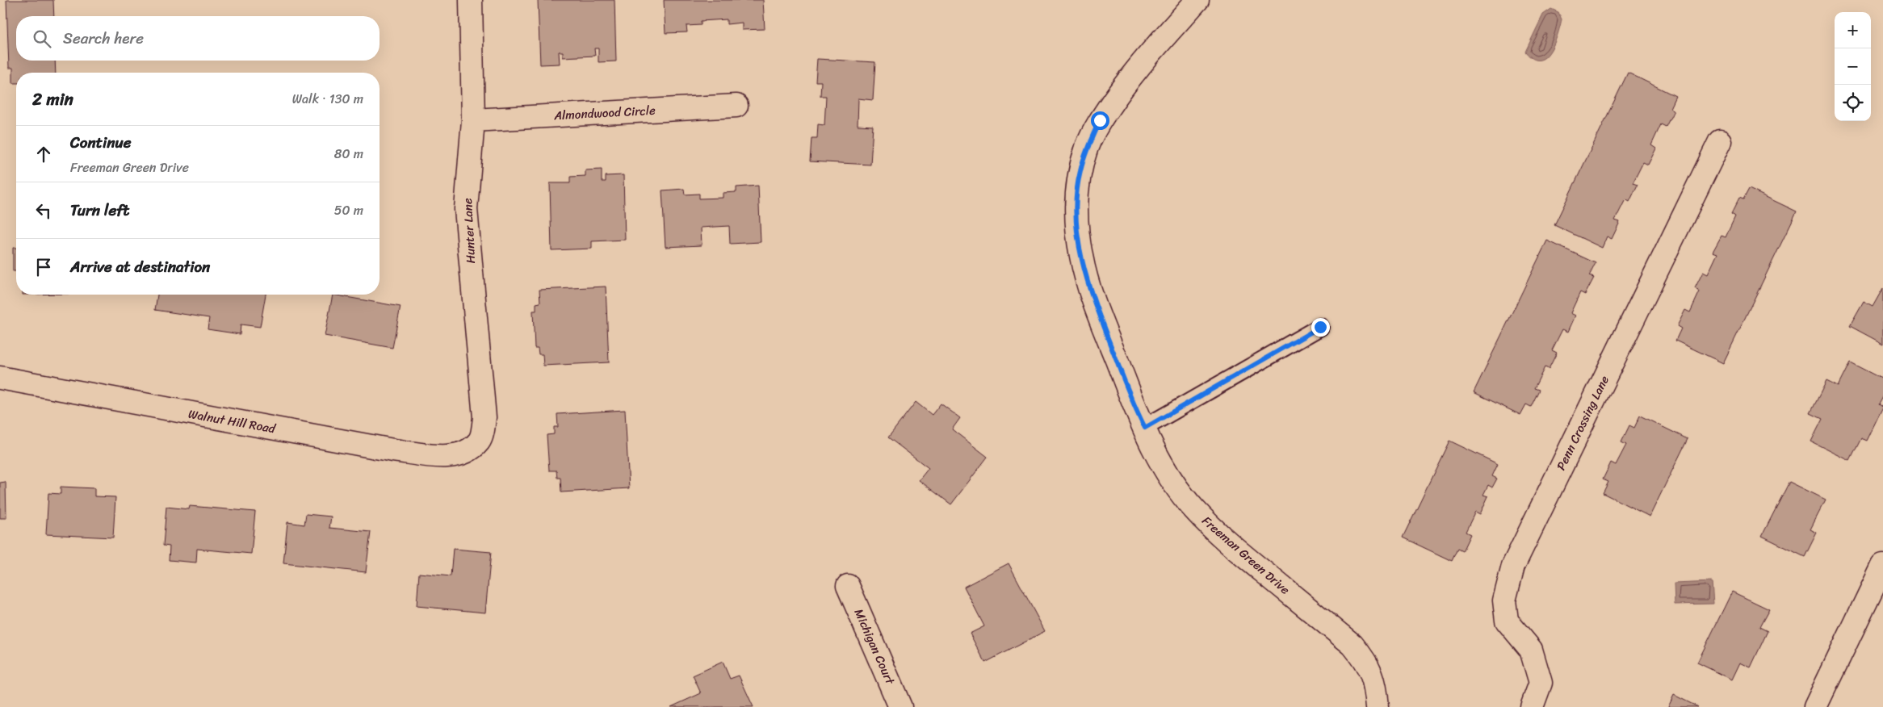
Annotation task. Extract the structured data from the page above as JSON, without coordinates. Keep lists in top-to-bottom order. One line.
{"streets":{"street":["Almondwood Circle","Hunter Lane","Walnut Hill Road","Penn Crossing Lane","Freeman Green Drive","Michigan Court"]},"crossings":[["Almondwood Circle","Hunter Lane"],["Hunter Lane","Walnut Hill Road"]],"page":{"map_buttons":["+","−"],"search":"Search here","heading":["2 min","Walk · 130 m"],"list":[["Continue","Freeman Green Drive","80 m"],["Turn left","50 m"],"Arrive at destination"]}}
